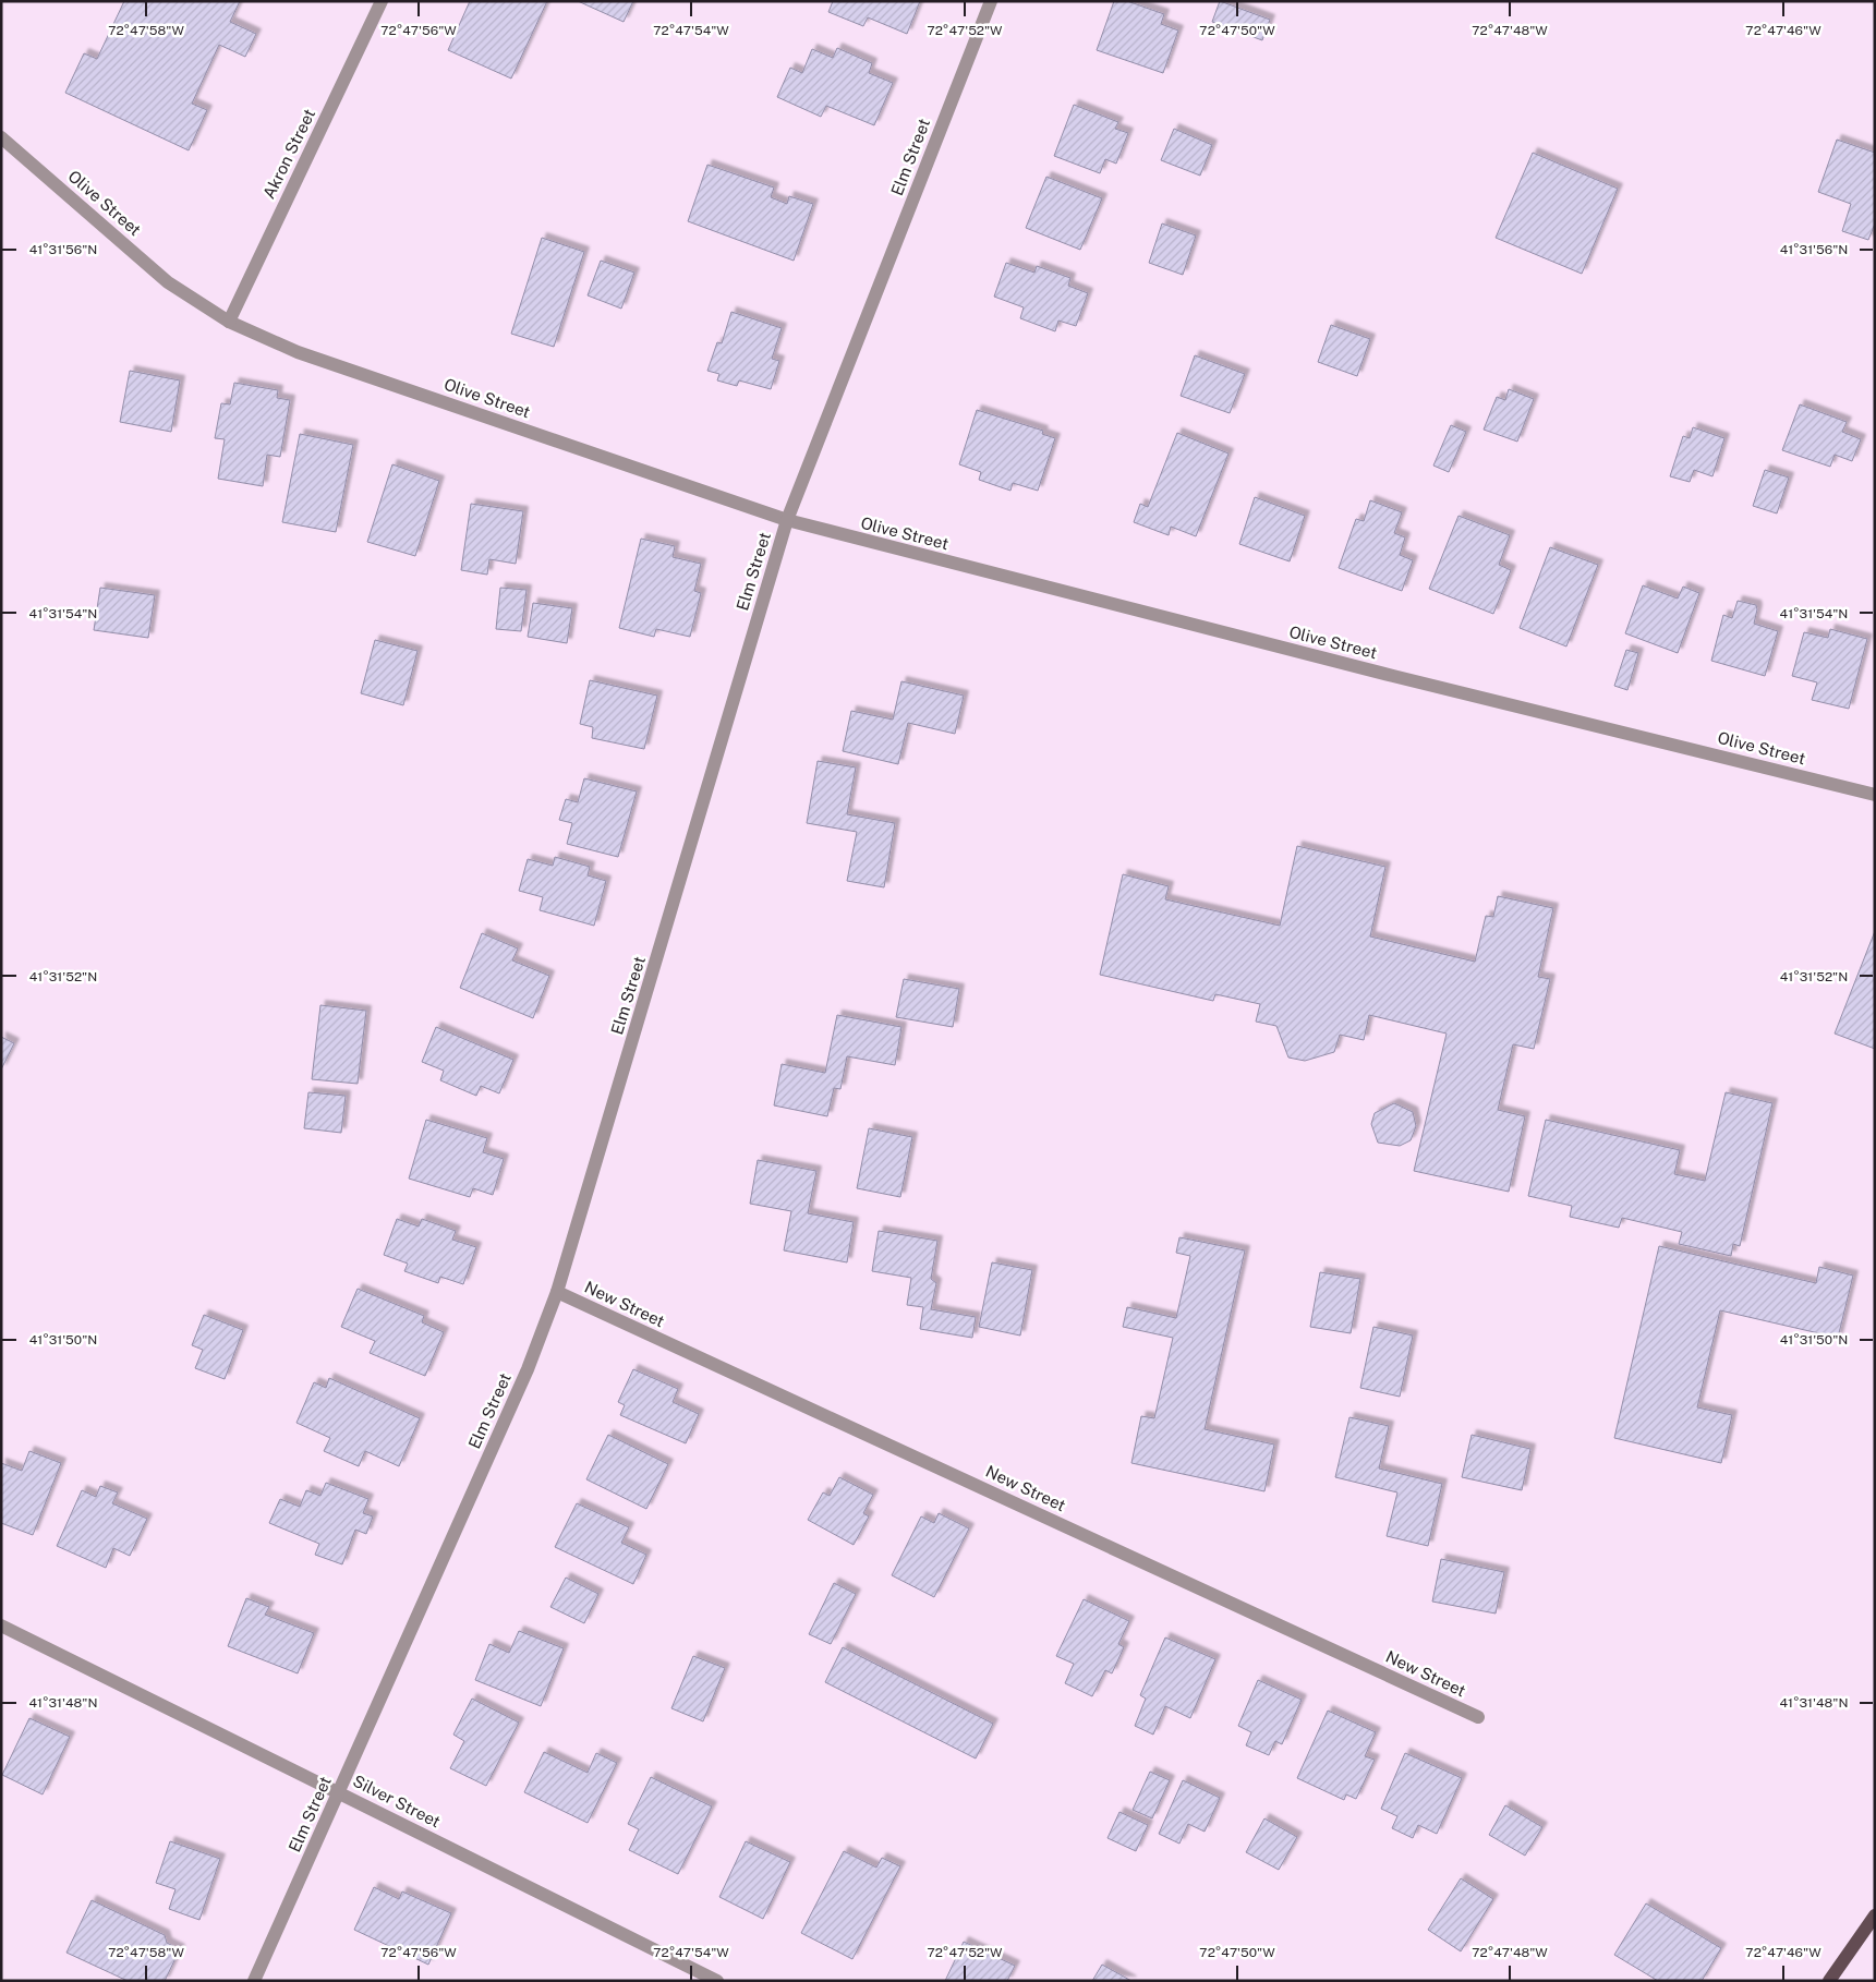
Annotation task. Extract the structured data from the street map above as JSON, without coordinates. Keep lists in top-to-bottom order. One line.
{"streets":{"street":["Akron Street","Elm Street","Olive Street","New Street","Silver Street"]},"crossings":[["Akron Street","Olive Street"],["Elm Street","Olive Street"],["Elm Street","New Street"],["Elm Street","Silver Street"]],"coordinates":["72°47'58\"W","72°47'56\"W","72°47'54\"W","72°47'52\"W","72°47'50\"W","72°47'48\"W","72°47'46\"W","41°31'56\"N","41°31'54\"N","41°31'52\"N","41°31'50\"N","41°31'48\"N"]}
